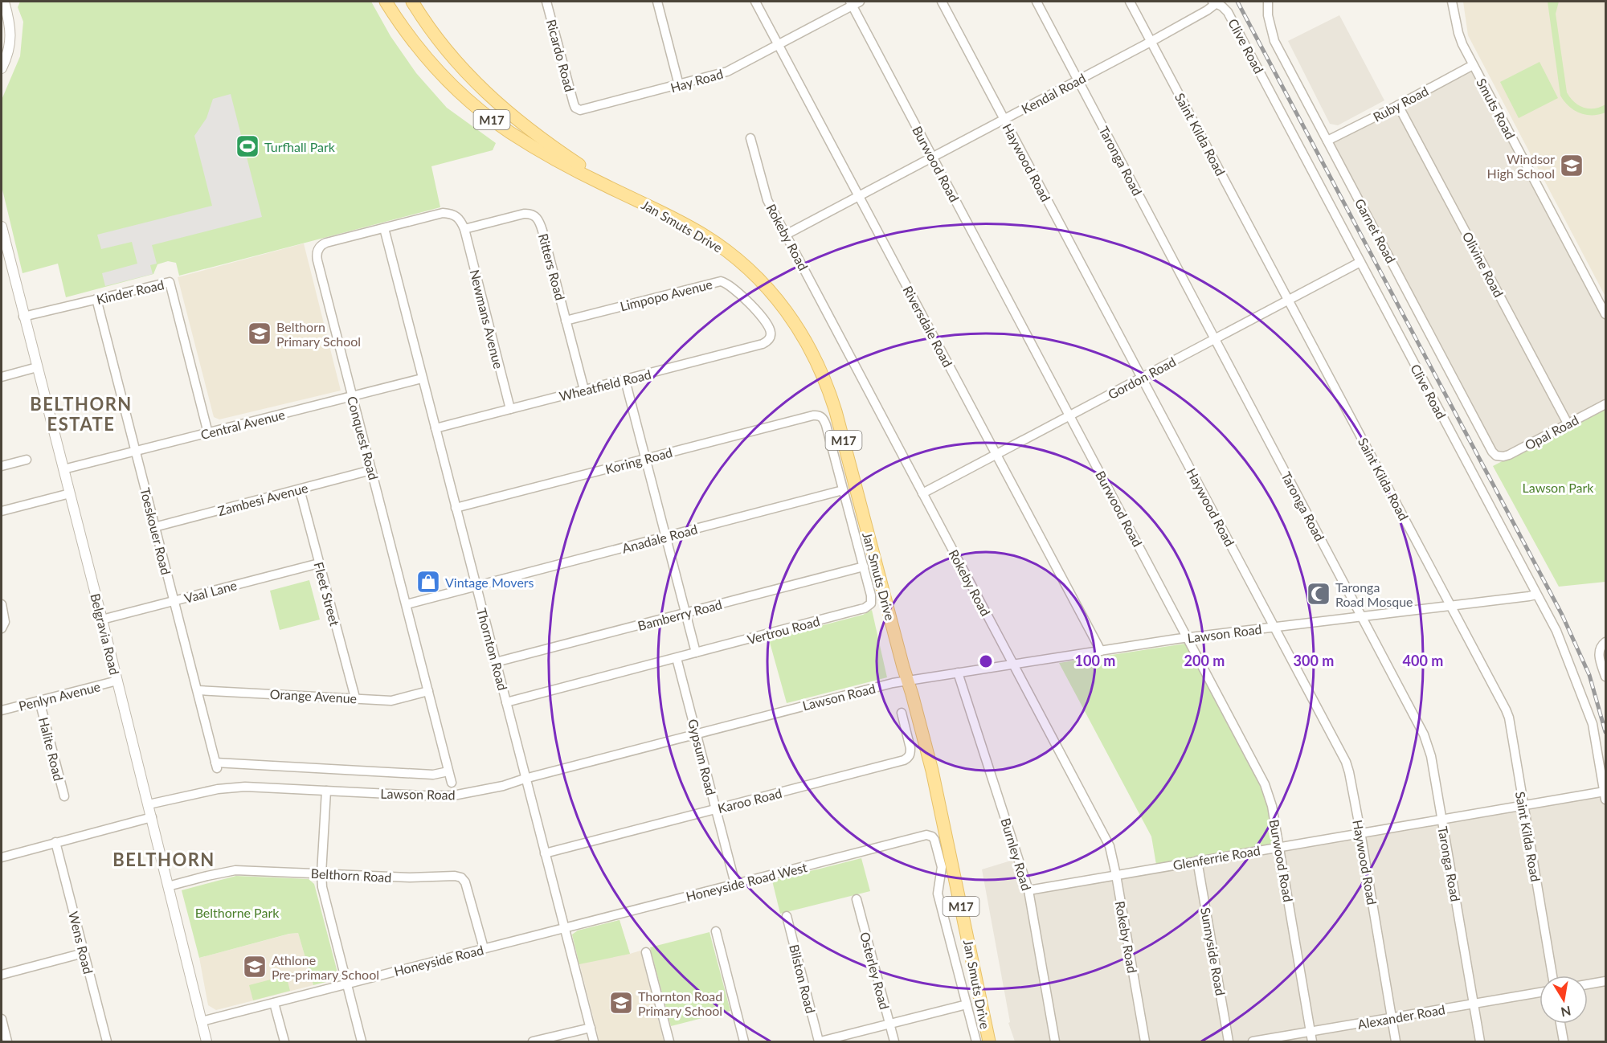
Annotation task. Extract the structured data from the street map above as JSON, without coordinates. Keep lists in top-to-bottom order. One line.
{"streets":{"main road":["M17","Jan Smuts Drive"],"street":["Clive Road","Ricardo Road","Hay Road","Kendal Road","Ruby Road","Smuts Road","Saint Kilda Road","Taronga Road","Haywood Road","Burwood Road","Garnet Road","Rokeby Road","Olivine Road","Ritters Road","Kinder Road","Limpopo Avenue","Newmans Avenue","Riversdale Road","Gordon Road","Wheatfield Road","Central Avenue","Opal Road","Conquest Road","Koring Road","Zambesi Avenue","Toeskouer Road","Anadale Road","Vaal Lane","Fleet Street","Bamberry Road","Vertrou Road","Lawson Road","Belgravia Road","Thornton Road","Penlyn Avenue","Orange Avenue","Halite Road","Gypsum Road","Karoo Road","Burnley Road","Glenferrie Road","Belthorn Road","Honeyside Road West","Wens Road","Sunnyside Road","Honeyside Road","Osterley Road","Bilston Road","Alexander Road"]},"crossings":[["Clive Road","Kendal Road"],["Clive Road","Gordon Road"],["Clive Road","Lawson Road"],["Clive Road","Glenferrie Road"],["Ricardo Road","Hay Road"],["Hay Road","Burwood Road"],["Hay Road","Riversdale Road"],["Kendal Road","Saint Kilda Road"],["Kendal Road","Taronga Road"],["Kendal Road","Haywood Road"],["Kendal Road","Burwood Road"],["Kendal Road","Rokeby Road"],["Kendal Road","Riversdale Road"],["Ruby Road","Smuts Road"],["Ruby Road","Garnet Road"],["Ruby Road","Olivine Road"],["Saint Kilda Road","Gordon Road"],["Saint Kilda Road","Lawson Road"],["Saint Kilda Road","Glenferrie Road"],["Taronga Road","Gordon Road"],["Taronga Road","Lawson Road"],["Taronga Road","Glenferrie Road"],["Taronga Road","Alexander Road"],["Haywood Road","Gordon Road"],["Haywood Road","Lawson Road"],["Haywood Road","Glenferrie Road"],["Haywood Road","Alexander Road"],["Burwood Road","Gordon Road"],["Burwood Road","Lawson Road"],["Burwood Road","Glenferrie Road"],["Burwood Road","Alexander Road"],["Jan Smuts Drive","Lawson Road"],["Garnet Road","Opal Road"],["Rokeby Road","Gordon Road"],["Rokeby Road","Lawson Road"],["Rokeby Road","Glenferrie Road"],["Olivine Road","Opal Road"],["Ritters Road","Limpopo Avenue"],["Ritters Road","Newmans Avenue"],["Ritters Road","Wheatfield Road"],["Ritters Road","Conquest Road"],["Kinder Road","Central Avenue"],["Kinder Road","Toeskouer Road"],["Kinder Road","Belgravia Road"],["Limpopo Avenue","Wheatfield Road"],["Newmans Avenue","Wheatfield Road"],["Newmans Avenue","Conquest Road"],["Riversdale Road","Gordon Road"],["Riversdale Road","Lawson Road"],["Wheatfield Road","Thornton Road"],["Central Avenue","Conquest Road"],["Central Avenue","Toeskouer Road"],["Central Avenue","Belgravia Road"],["Central Avenue","Thornton Road"],["Conquest Road","Zambesi Avenue"],["Conquest Road","Toeskouer Road"],["Conquest Road","Anadale Road"],["Conquest Road","Thornton Road"],["Conquest Road","Orange Avenue"],["Koring Road","Vertrou Road"],["Koring Road","Thornton Road"],["Zambesi Avenue","Toeskouer Road"],["Zambesi Avenue","Fleet Street"],["Toeskouer Road","Vaal Lane"],["Toeskouer Road","Orange Avenue"],["Anadale Road","Vertrou Road"],["Anadale Road","Thornton Road"],["Vaal Lane","Fleet Street"],["Vaal Lane","Belgravia Road"],["Fleet Street","Orange Avenue"],["Bamberry Road","Vertrou Road"],["Bamberry Road","Thornton Road"],["Vertrou Road","Thornton Road"],["Vertrou Road","Gypsum Road"],["Lawson Road","Belgravia Road"],["Lawson Road","Thornton Road"],["Lawson Road","Gypsum Road"],["Lawson Road","Burnley Road"],["Belgravia Road","Penlyn Avenue"],["Belgravia Road","Belthorn Road"],["Belgravia Road","Honeyside Road"],["Thornton Road","Karoo Road"],["Thornton Road","Honeyside Road West"],["Thornton Road","Honeyside Road"],["Penlyn Avenue","Halite Road"],["Gypsum Road","Karoo Road"],["Gypsum Road","Honeyside Road West"],["Burnley Road","Glenferrie Road"],["Glenferrie Road","Sunnyside Road"],["Belthorn Road","Honeyside Road"],["Honeyside Road West","Honeyside Road"]],"districts":["BELTHORN ESTATE","BELTHORN"],"parks":["Lawson Park","Belthorne Park"],"places":{"sports":["Turfhall Park"],"school or university":["Windsor High School","Belthorn Primary School","Athlone Pre-primary School","Thornton Road Primary School"],"shop":["Vintage Movers"],"mosque":["Taronga Road Mosque"]},"north":"bottom","rings":["100 m","200 m","300 m","400 m"]}
